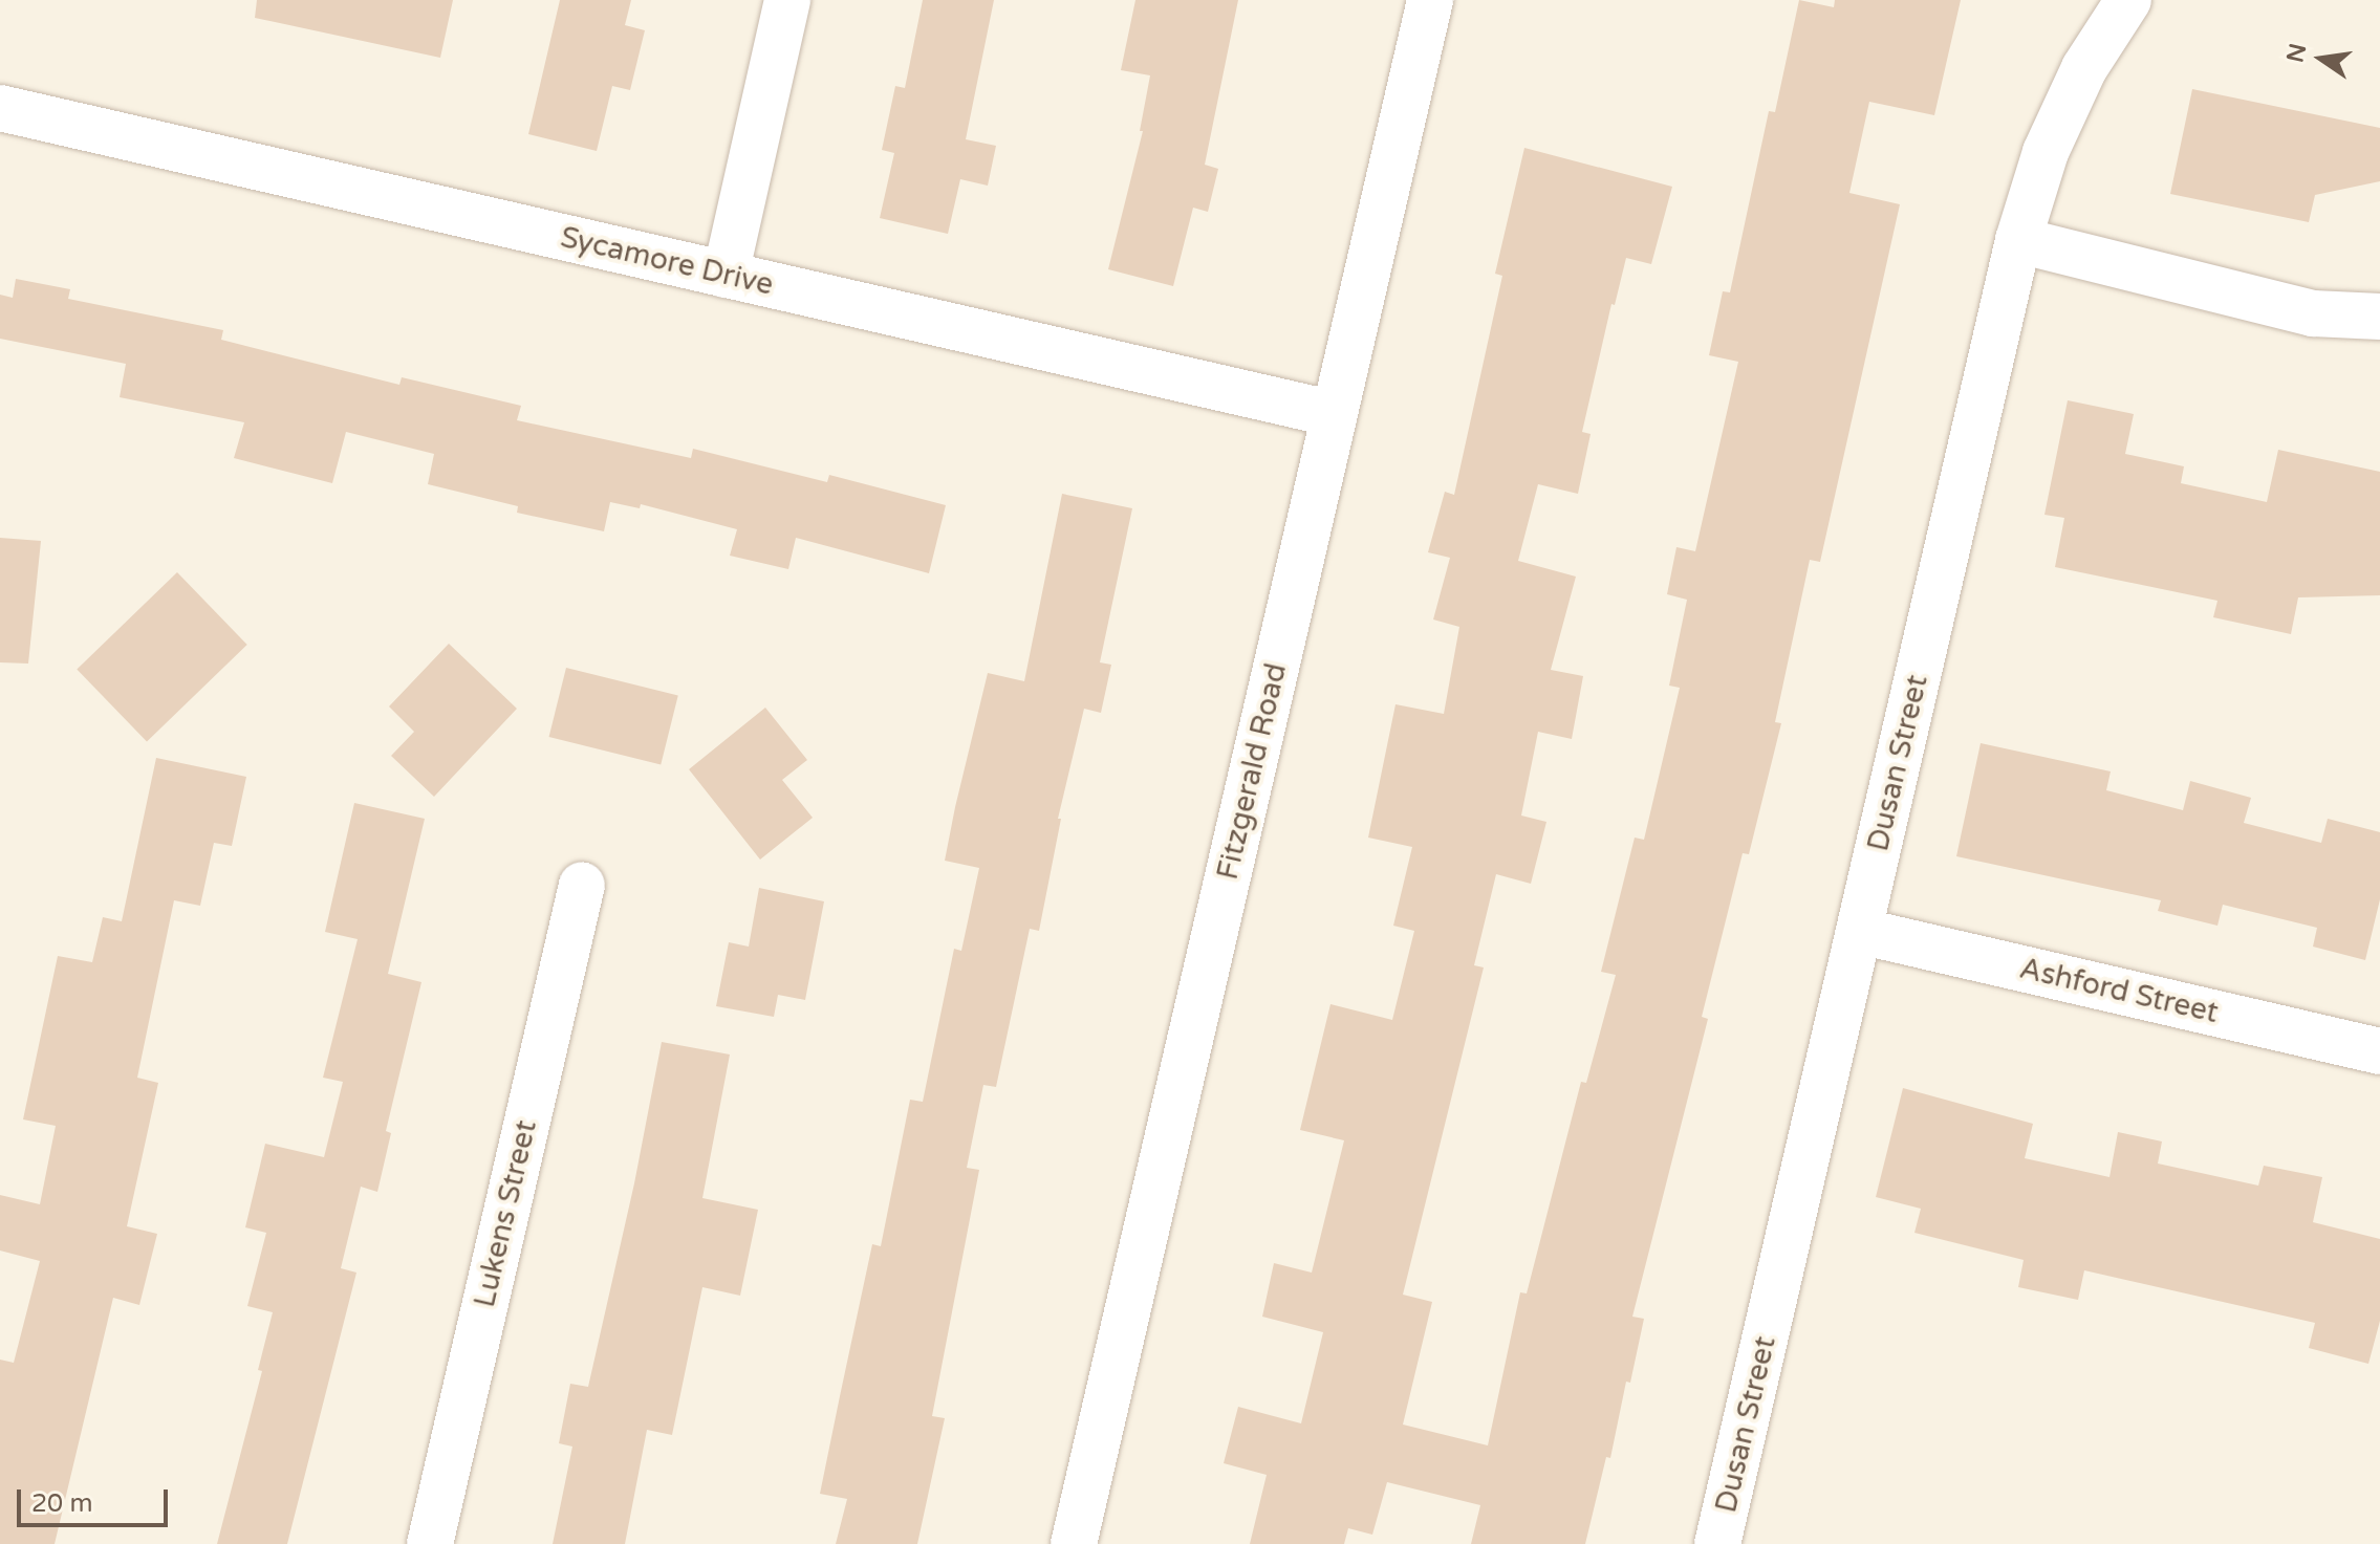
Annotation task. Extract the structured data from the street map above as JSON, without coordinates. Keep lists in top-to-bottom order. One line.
{"streets":{"street":["Sycamore Drive","Dusan Street","Fitzgerald Road","Ashford Street","Lukens Street"]},"crossings":[["Sycamore Drive","Fitzgerald Road"],["Dusan Street","Ashford Street"]],"scale_bar":"20 m","north":"left"}
